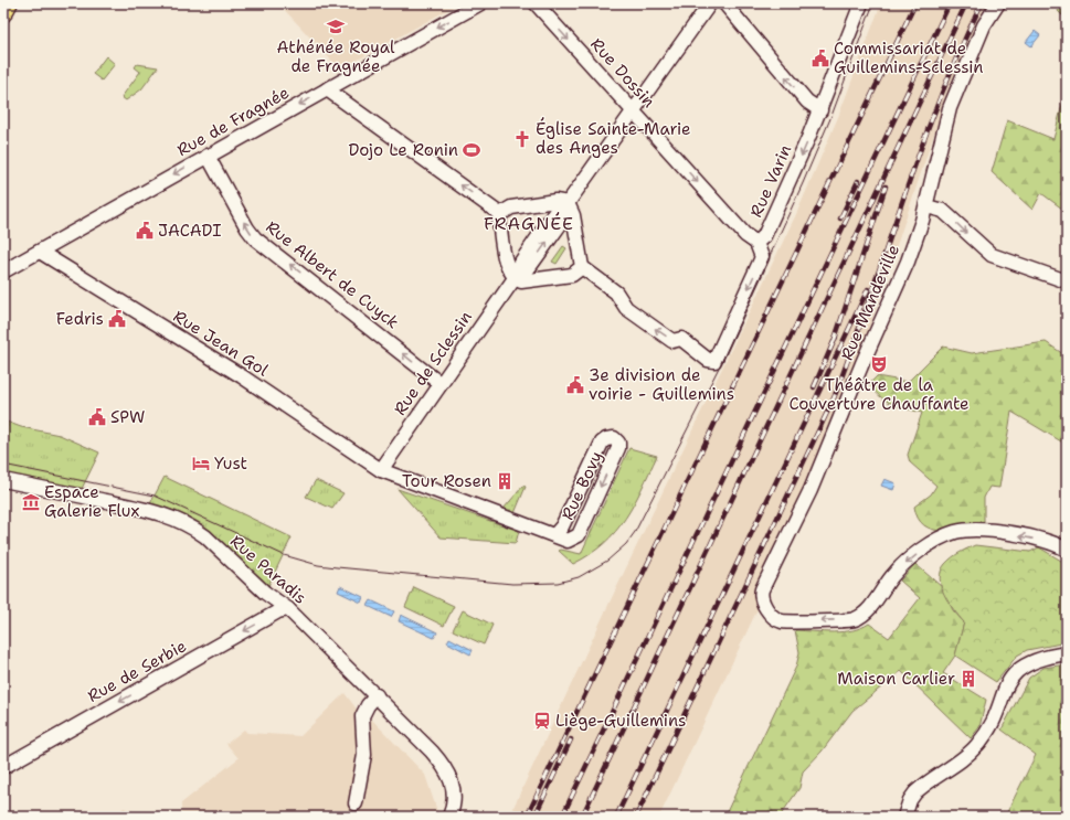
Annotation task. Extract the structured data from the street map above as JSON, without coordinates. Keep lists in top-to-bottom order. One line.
{"streets":{"street":["Rue Dossin","Rue de Fragnée","Rue Varin","Rue Albert de Cuyck","Rue Mandeville","Rue Jean Gol","Rue de Sclessin","Rue Bovy","Rue Paradis","Rue de Serbie"]},"crossings":[["Rue Dossin","Rue Varin"],["Rue Dossin","Rue de Sclessin"],["Rue de Fragnée","Rue Albert de Cuyck"],["Rue de Fragnée","Rue Jean Gol"],["Rue Albert de Cuyck","Rue de Sclessin"],["Rue Jean Gol","Rue de Sclessin"],["Rue Jean Gol","Rue Bovy"],["Rue de Sclessin","Rue Bovy"],["Rue Paradis","Rue de Serbie"]],"one_way":["Rue Dossin","Rue de Fragnée","Rue Albert de Cuyck","Rue de Serbie"],"districts":["FRAGNÉE"],"places":{"school or university":["Athénée Royal de Fragnée"],"public building":["Commissariat de Guillemins-Sclessin","JACADI","Fedris","3e division de voirie - Guillemins","SPW"],"church":["Église Sainte-Marie des Anges"],"sports":["Dojo Le Ronin"],"theatre":["Théâtre de la Couverture Chauffante"],"hotel":["Yust"],"building":["Tour Rosen","Maison Carlier"],"museum":["Espace Galerie Flux"],"station":["Liège-Guillemins"]}}
